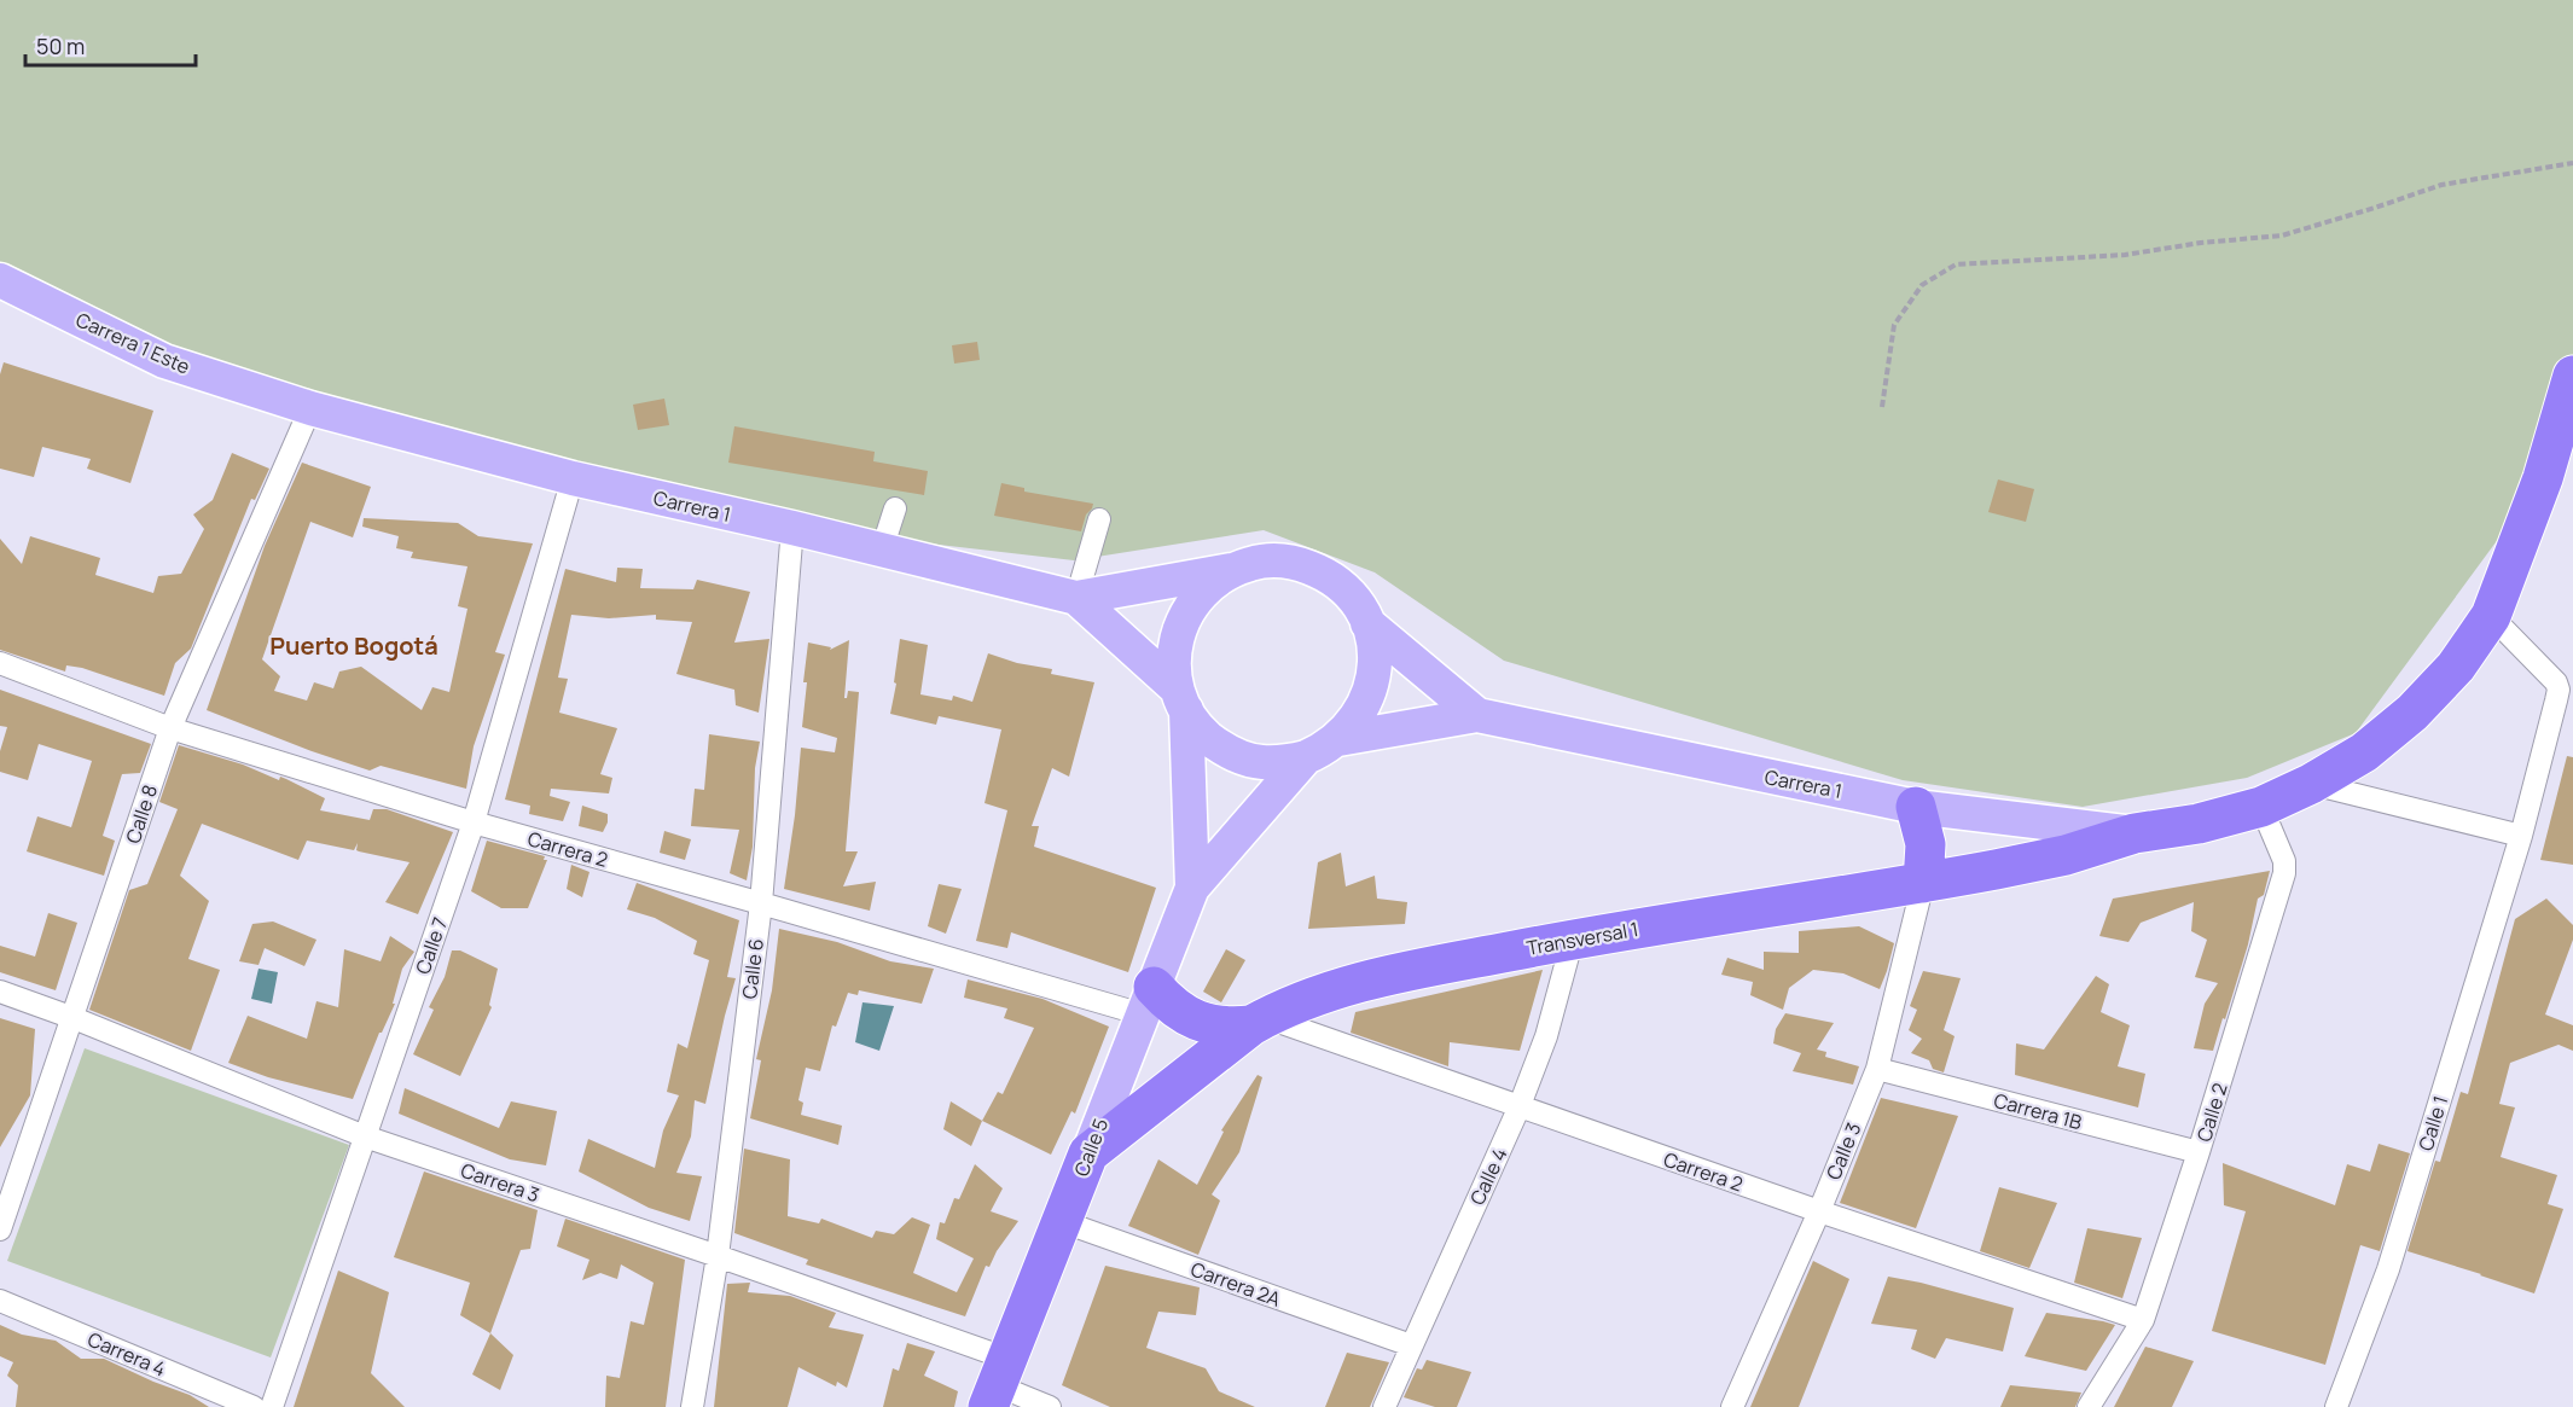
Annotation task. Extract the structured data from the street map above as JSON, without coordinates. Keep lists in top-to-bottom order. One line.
{"streets":{"highway":["Transversal 1","Calle 5"],"main road":["Carrera 1 Este","Carrera 1"],"street":["Calle 8","Carrera 2","Calle 7","Calle 6","Carrera 1B","Calle 2","Calle 1","Calle 3","Calle 4","Carrera 3","Carrera 2A","Carrera 4"]},"crossings":[["Carrera 1 Este","Carrera 1"],["Carrera 1 Este","Calle 8"],["Carrera 1","Calle 8"],["Carrera 1","Transversal 1"],["Carrera 1","Calle 7"],["Carrera 1","Calle 6"],["Carrera 1","Calle 5"],["Calle 8","Carrera 2"],["Calle 8","Carrera 3"],["Carrera 2","Transversal 1"],["Carrera 2","Calle 7"],["Carrera 2","Calle 6"],["Carrera 2","Calle 2"],["Carrera 2","Calle 5"],["Carrera 2","Calle 3"],["Carrera 2","Calle 4"],["Transversal 1","Calle 2"],["Transversal 1","Calle 1"],["Transversal 1","Calle 5"],["Transversal 1","Calle 3"],["Transversal 1","Calle 4"],["Calle 7","Carrera 3"],["Calle 6","Carrera 3"],["Carrera 1B","Calle 2"],["Carrera 1B","Calle 3"],["Calle 5","Carrera 3"],["Calle 5","Carrera 2A"],["Calle 4","Carrera 2A"]],"districts":["Puerto Bogotá"],"scale_bar":"50 m"}
